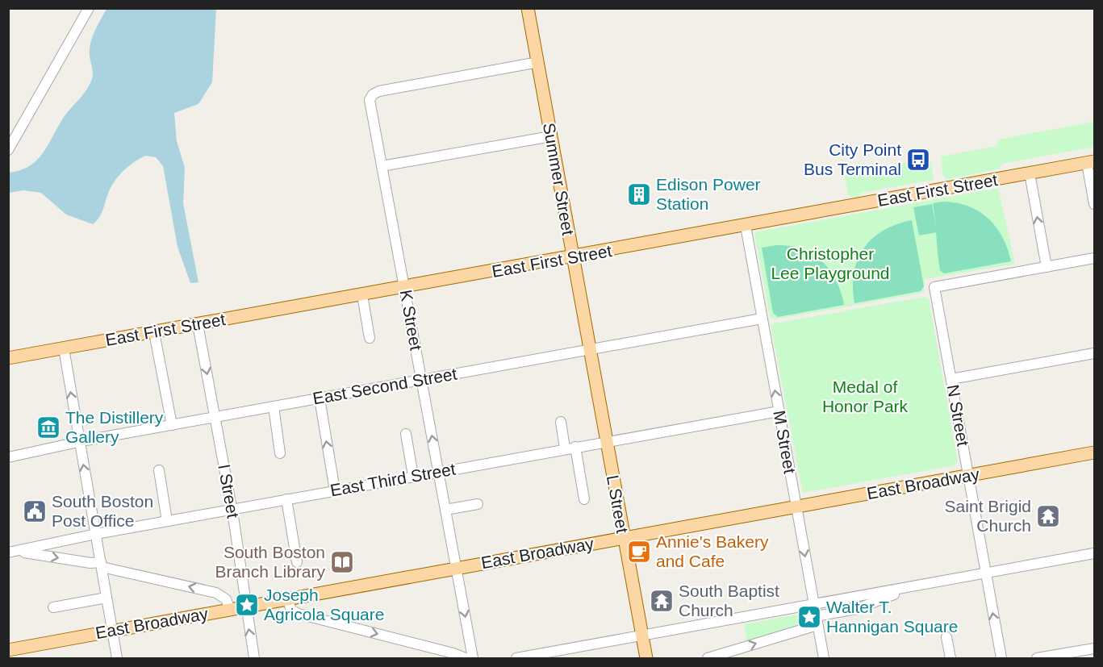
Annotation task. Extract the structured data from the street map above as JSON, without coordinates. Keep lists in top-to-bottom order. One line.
{"streets":{"main road":["Summer Street","East First Street","East Broadway","L Street"],"street":["K Street","East Second Street","N Street","M Street","East Third Street","I Street"]},"crossings":[["Summer Street","East First Street"],["Summer Street","K Street"],["Summer Street","East Second Street"],["Summer Street","L Street"],["East First Street","K Street"],["East First Street","M Street"],["East First Street","I Street"],["K Street","East Second Street"],["K Street","East Third Street"],["K Street","East Broadway"],["East Second Street","M Street"],["East Second Street","I Street"],["East Second Street","L Street"],["N Street","East Broadway"],["M Street","East Third Street"],["M Street","East Broadway"],["East Third Street","I Street"],["East Third Street","L Street"],["East Broadway","I Street"],["East Broadway","L Street"]],"parks":["Christopher Lee Playground","Medal of Honor Park"],"places":{"bus stop":["City Point Bus Terminal"],"building":["Edison Power Station"],"museum":["The Distillery Gallery"],"public building":["South Boston Post Office"],"temple":["Saint Brigid Church","South Baptist Church"],"cafe":["Annie's Bakery and Cafe"],"library":["South Boston Branch Library"],"place":["Joseph Agricola Square","Walter T. Hannigan Square"]}}
